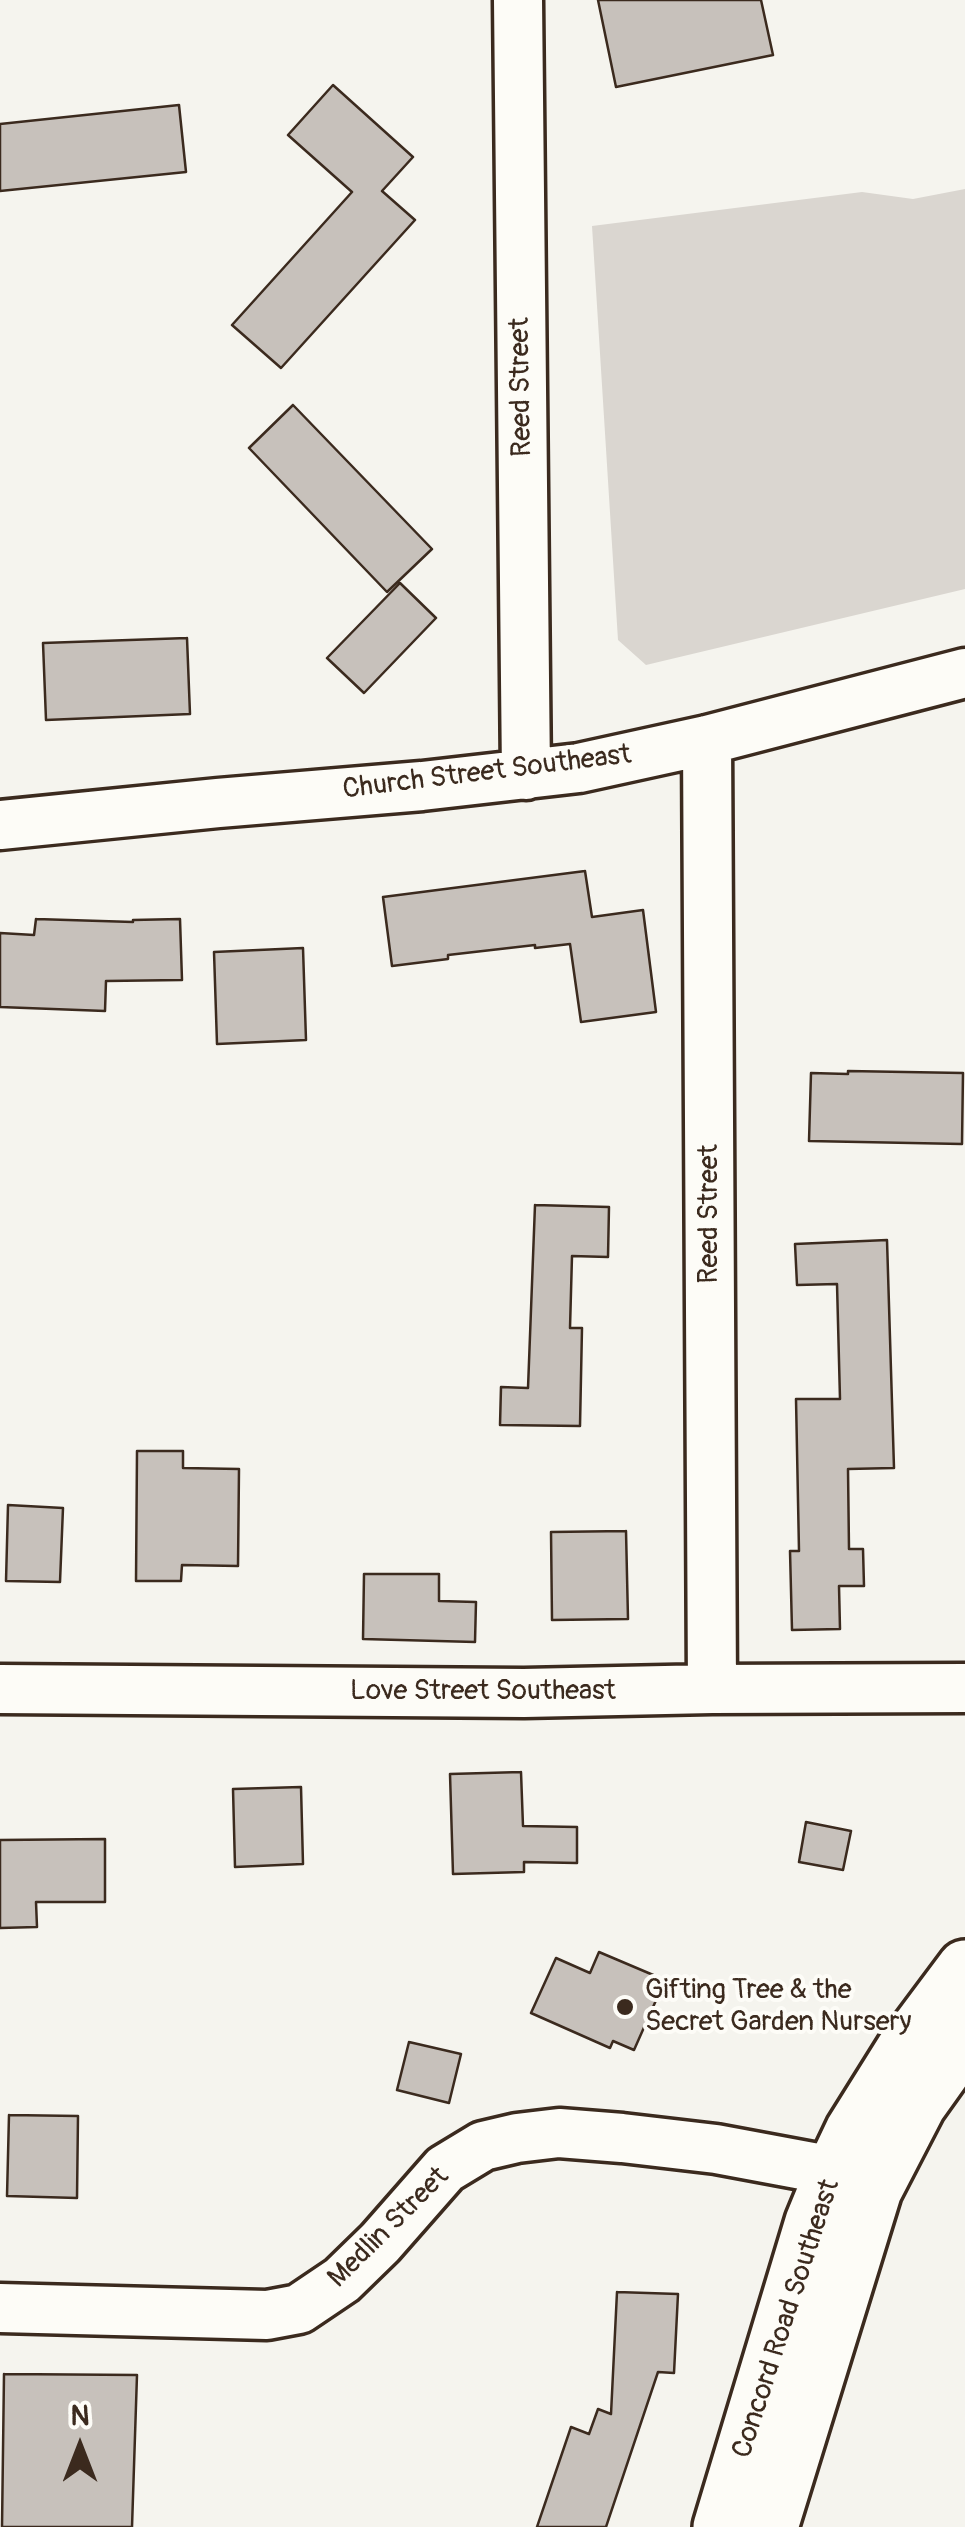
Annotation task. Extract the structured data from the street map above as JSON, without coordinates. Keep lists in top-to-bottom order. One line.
{"streets":{"main road":["Concord Road Southeast"],"street":["Reed Street","Church Street Southeast","Love Street Southeast","Medlin Street"]},"crossings":[["Reed Street","Church Street Southeast"],["Reed Street","Love Street Southeast"],["Medlin Street","Concord Road Southeast"]],"places":["Gifting Tree & the Secret Garden Nursery"],"north":"top"}
